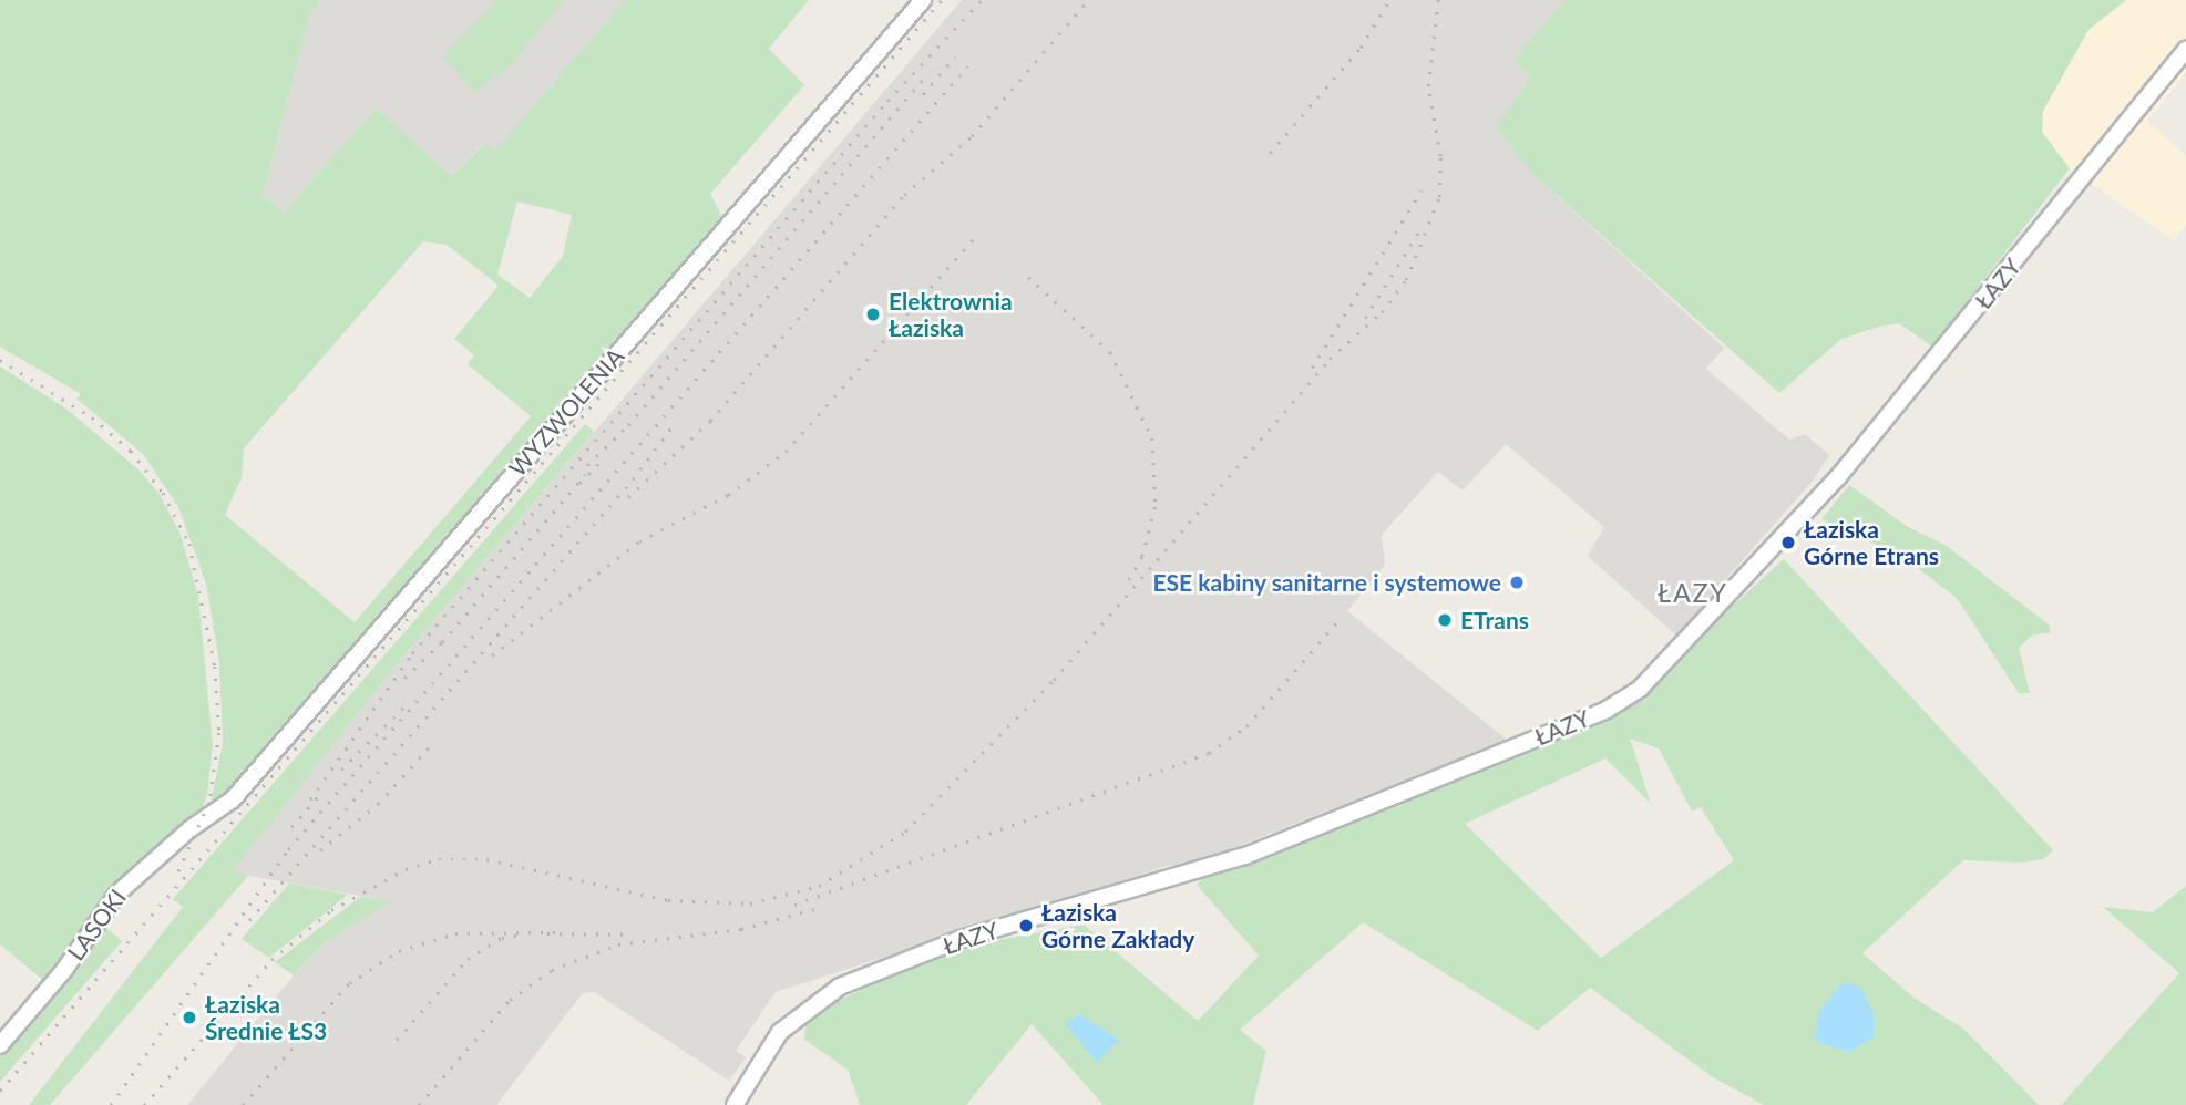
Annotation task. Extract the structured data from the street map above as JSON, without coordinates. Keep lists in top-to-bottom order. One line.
{"streets":{"street":["ŁAZY","WYZWOLENIA","LASOKI"]},"crossings":[["WYZWOLENIA","LASOKI"]],"districts":["ŁAZY"],"places":["Elektrownia Łaziska","Łaziska Górne Etrans","ESE kabiny sanitarne i systemowe","ETrans","Łaziska Górne Zakłady","Łaziska Średnie ŁS3"]}
